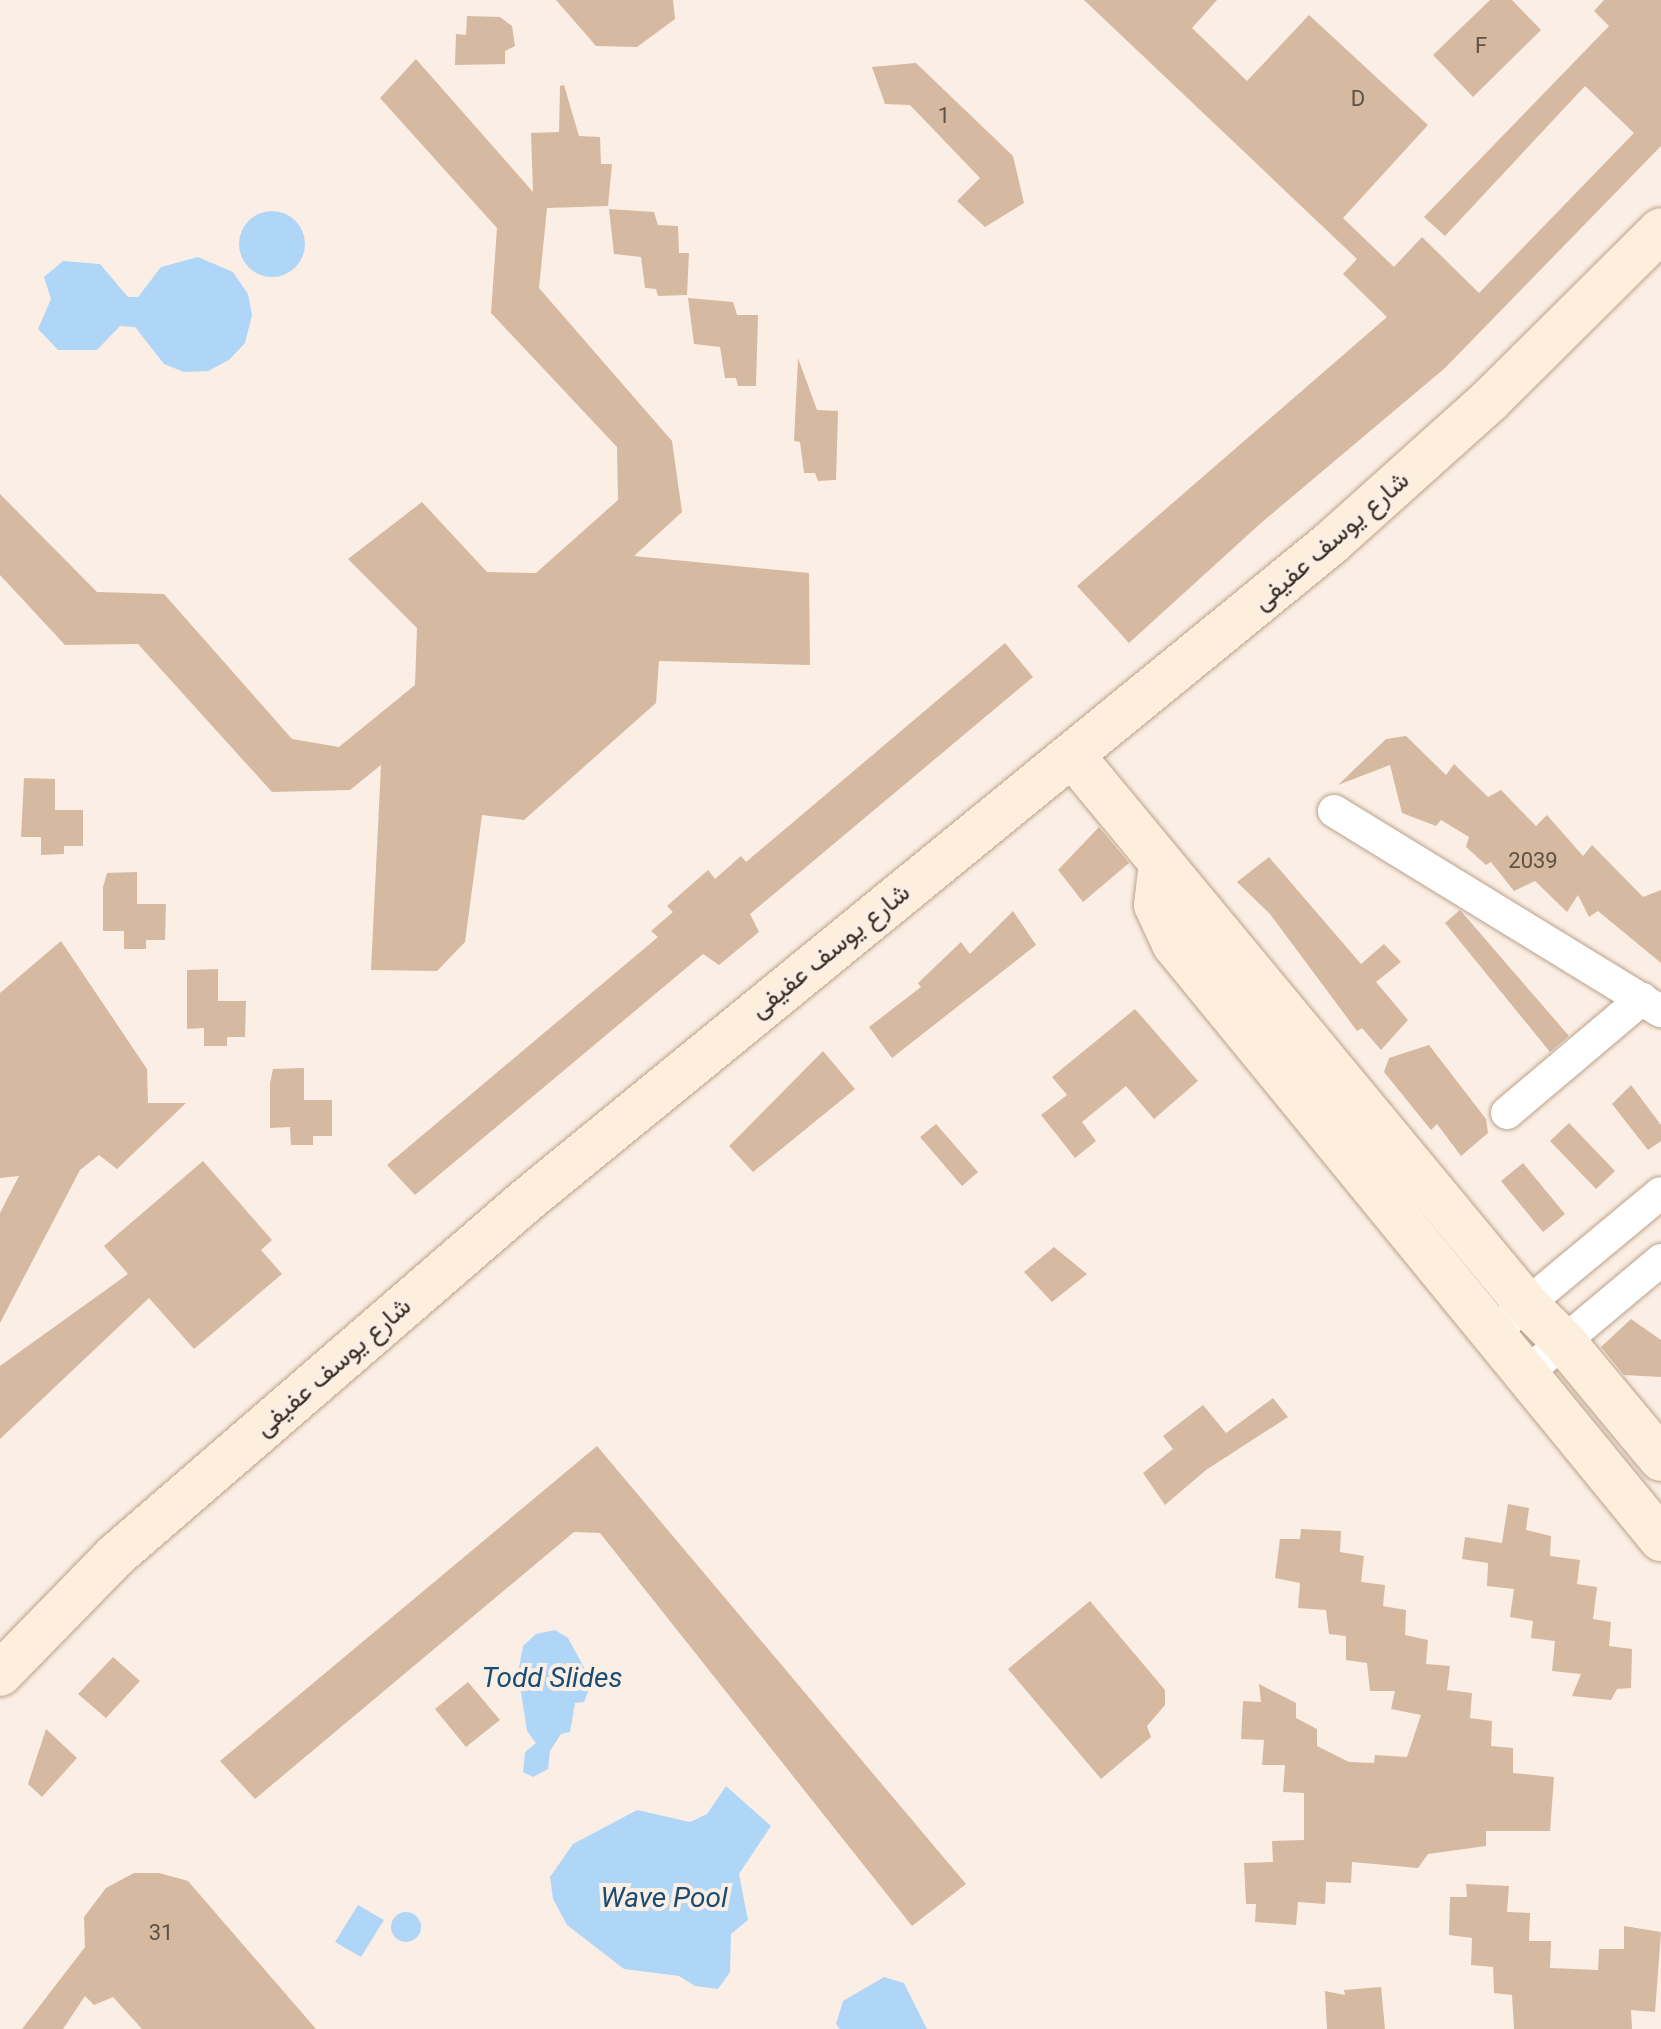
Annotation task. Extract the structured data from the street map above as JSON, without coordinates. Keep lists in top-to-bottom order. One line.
{"streets":{"street":["شارع يوسف عفيفى"]},"water":["Todd Slides","Wave Pool"],"house_numbers":["F","D","1","2039","31"]}
